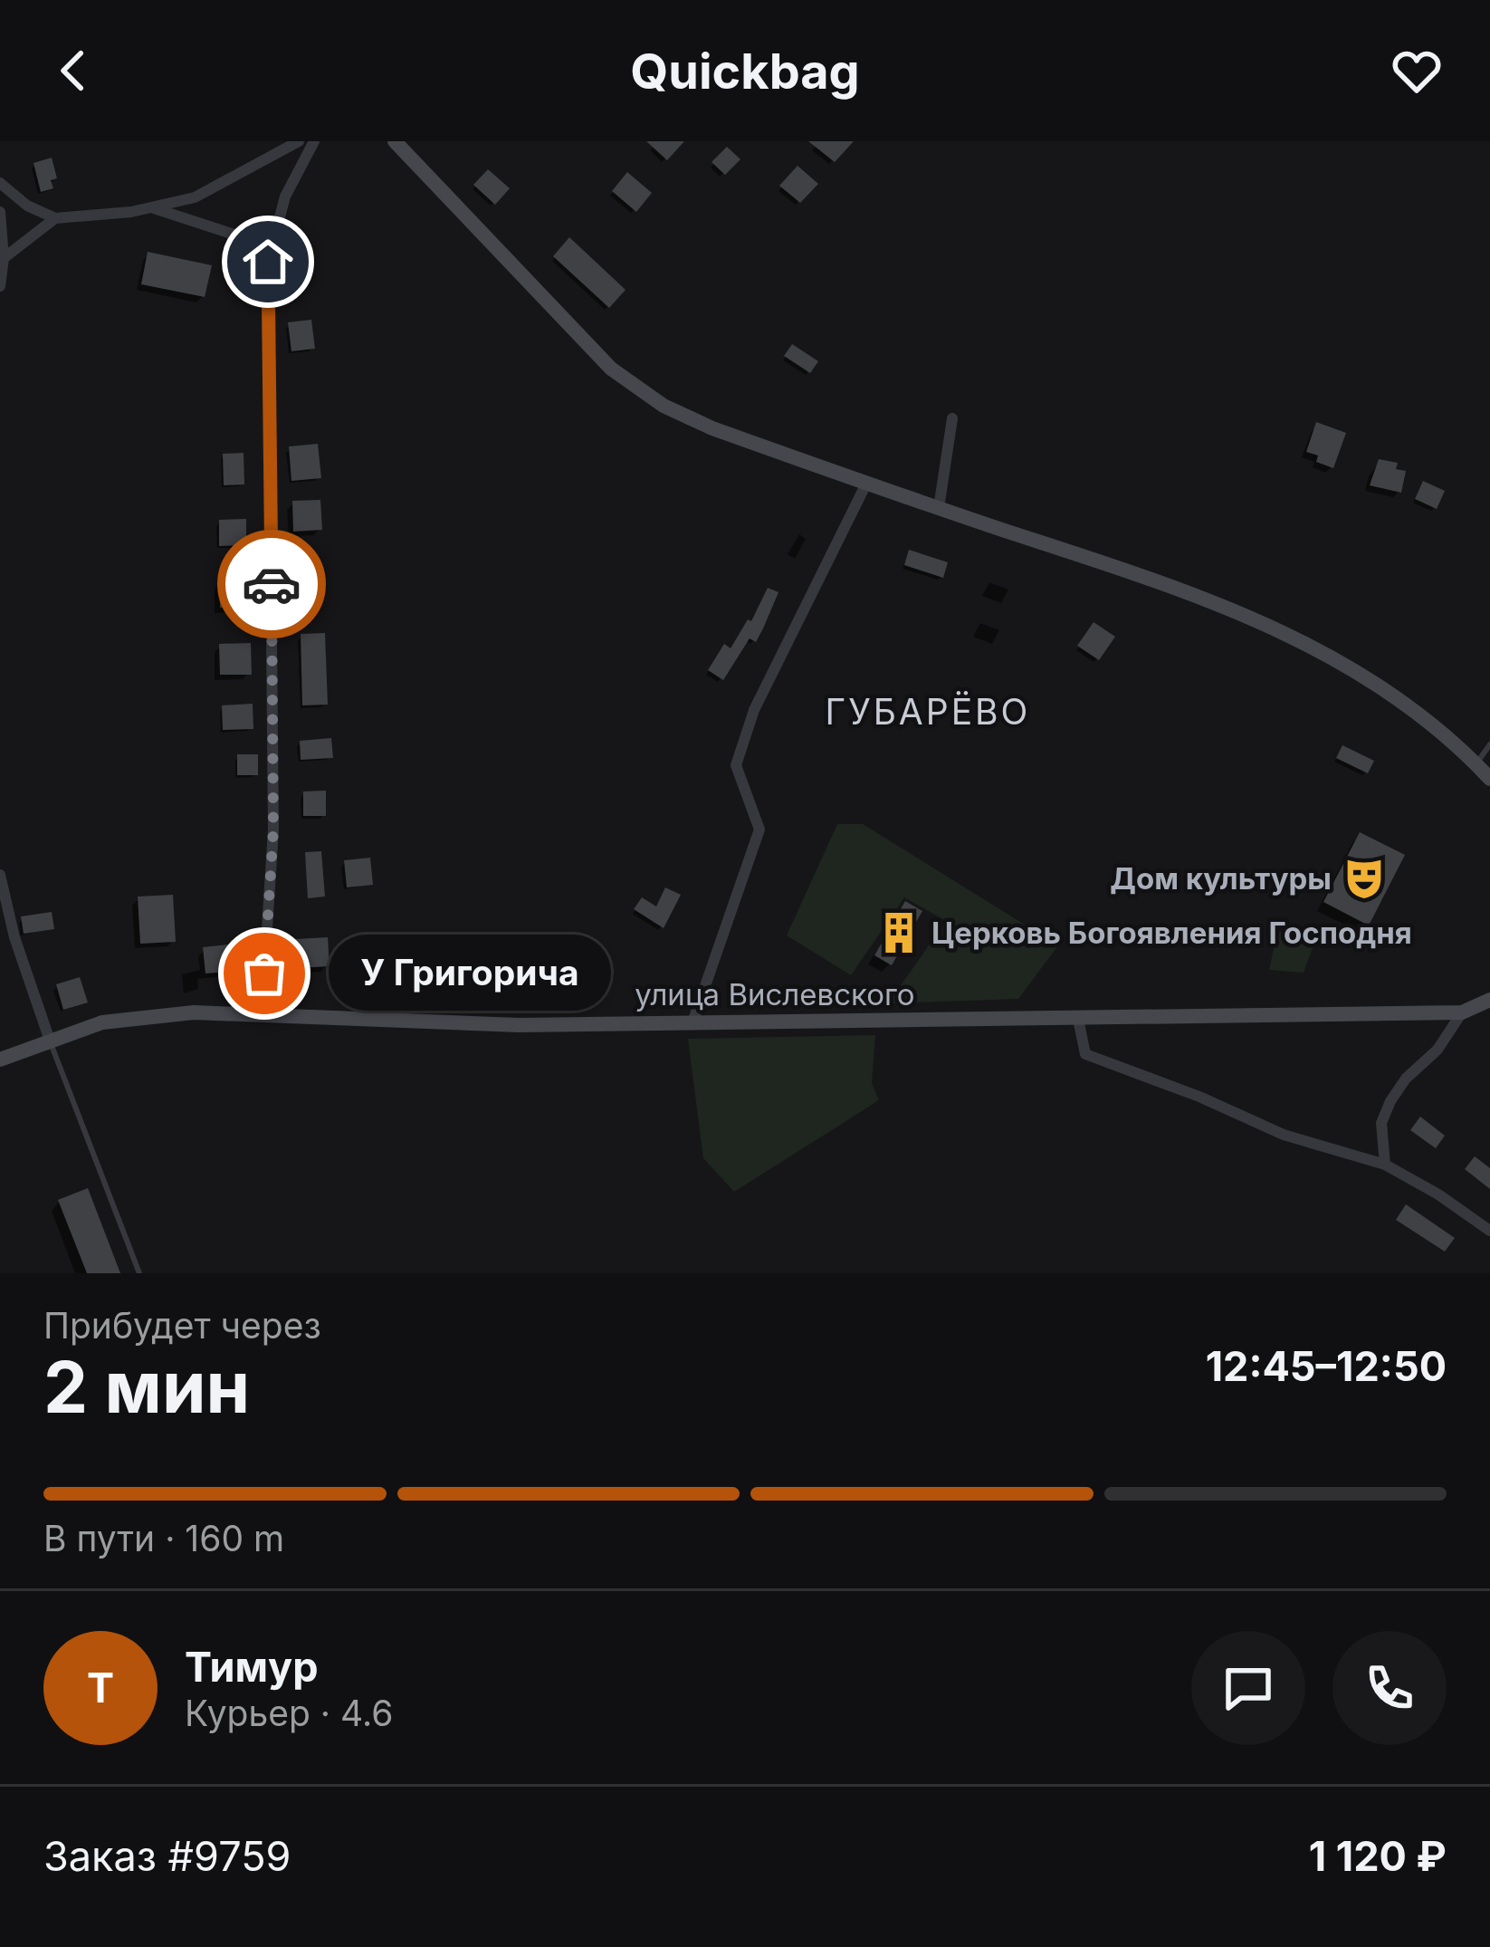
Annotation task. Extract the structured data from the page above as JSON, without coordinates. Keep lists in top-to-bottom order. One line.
{"streets":{"street":["улица Вислевского"]},"districts":["ГУБАРЁВО"],"places":{"theatre":["Дом культуры"],"building":["Церковь Богоявления Господня"],"other":["У Григорича"]},"page":{"header":"Quickbag","bubble":"У Григорича","heading":["2 мин","Прибудет через","12:45–12:50"],"panel":["Тимур","Курьер · 4.6","Заказ #9759","1 120 ₽"],"bar":"В пути · 160 m","round":"Т"}}
